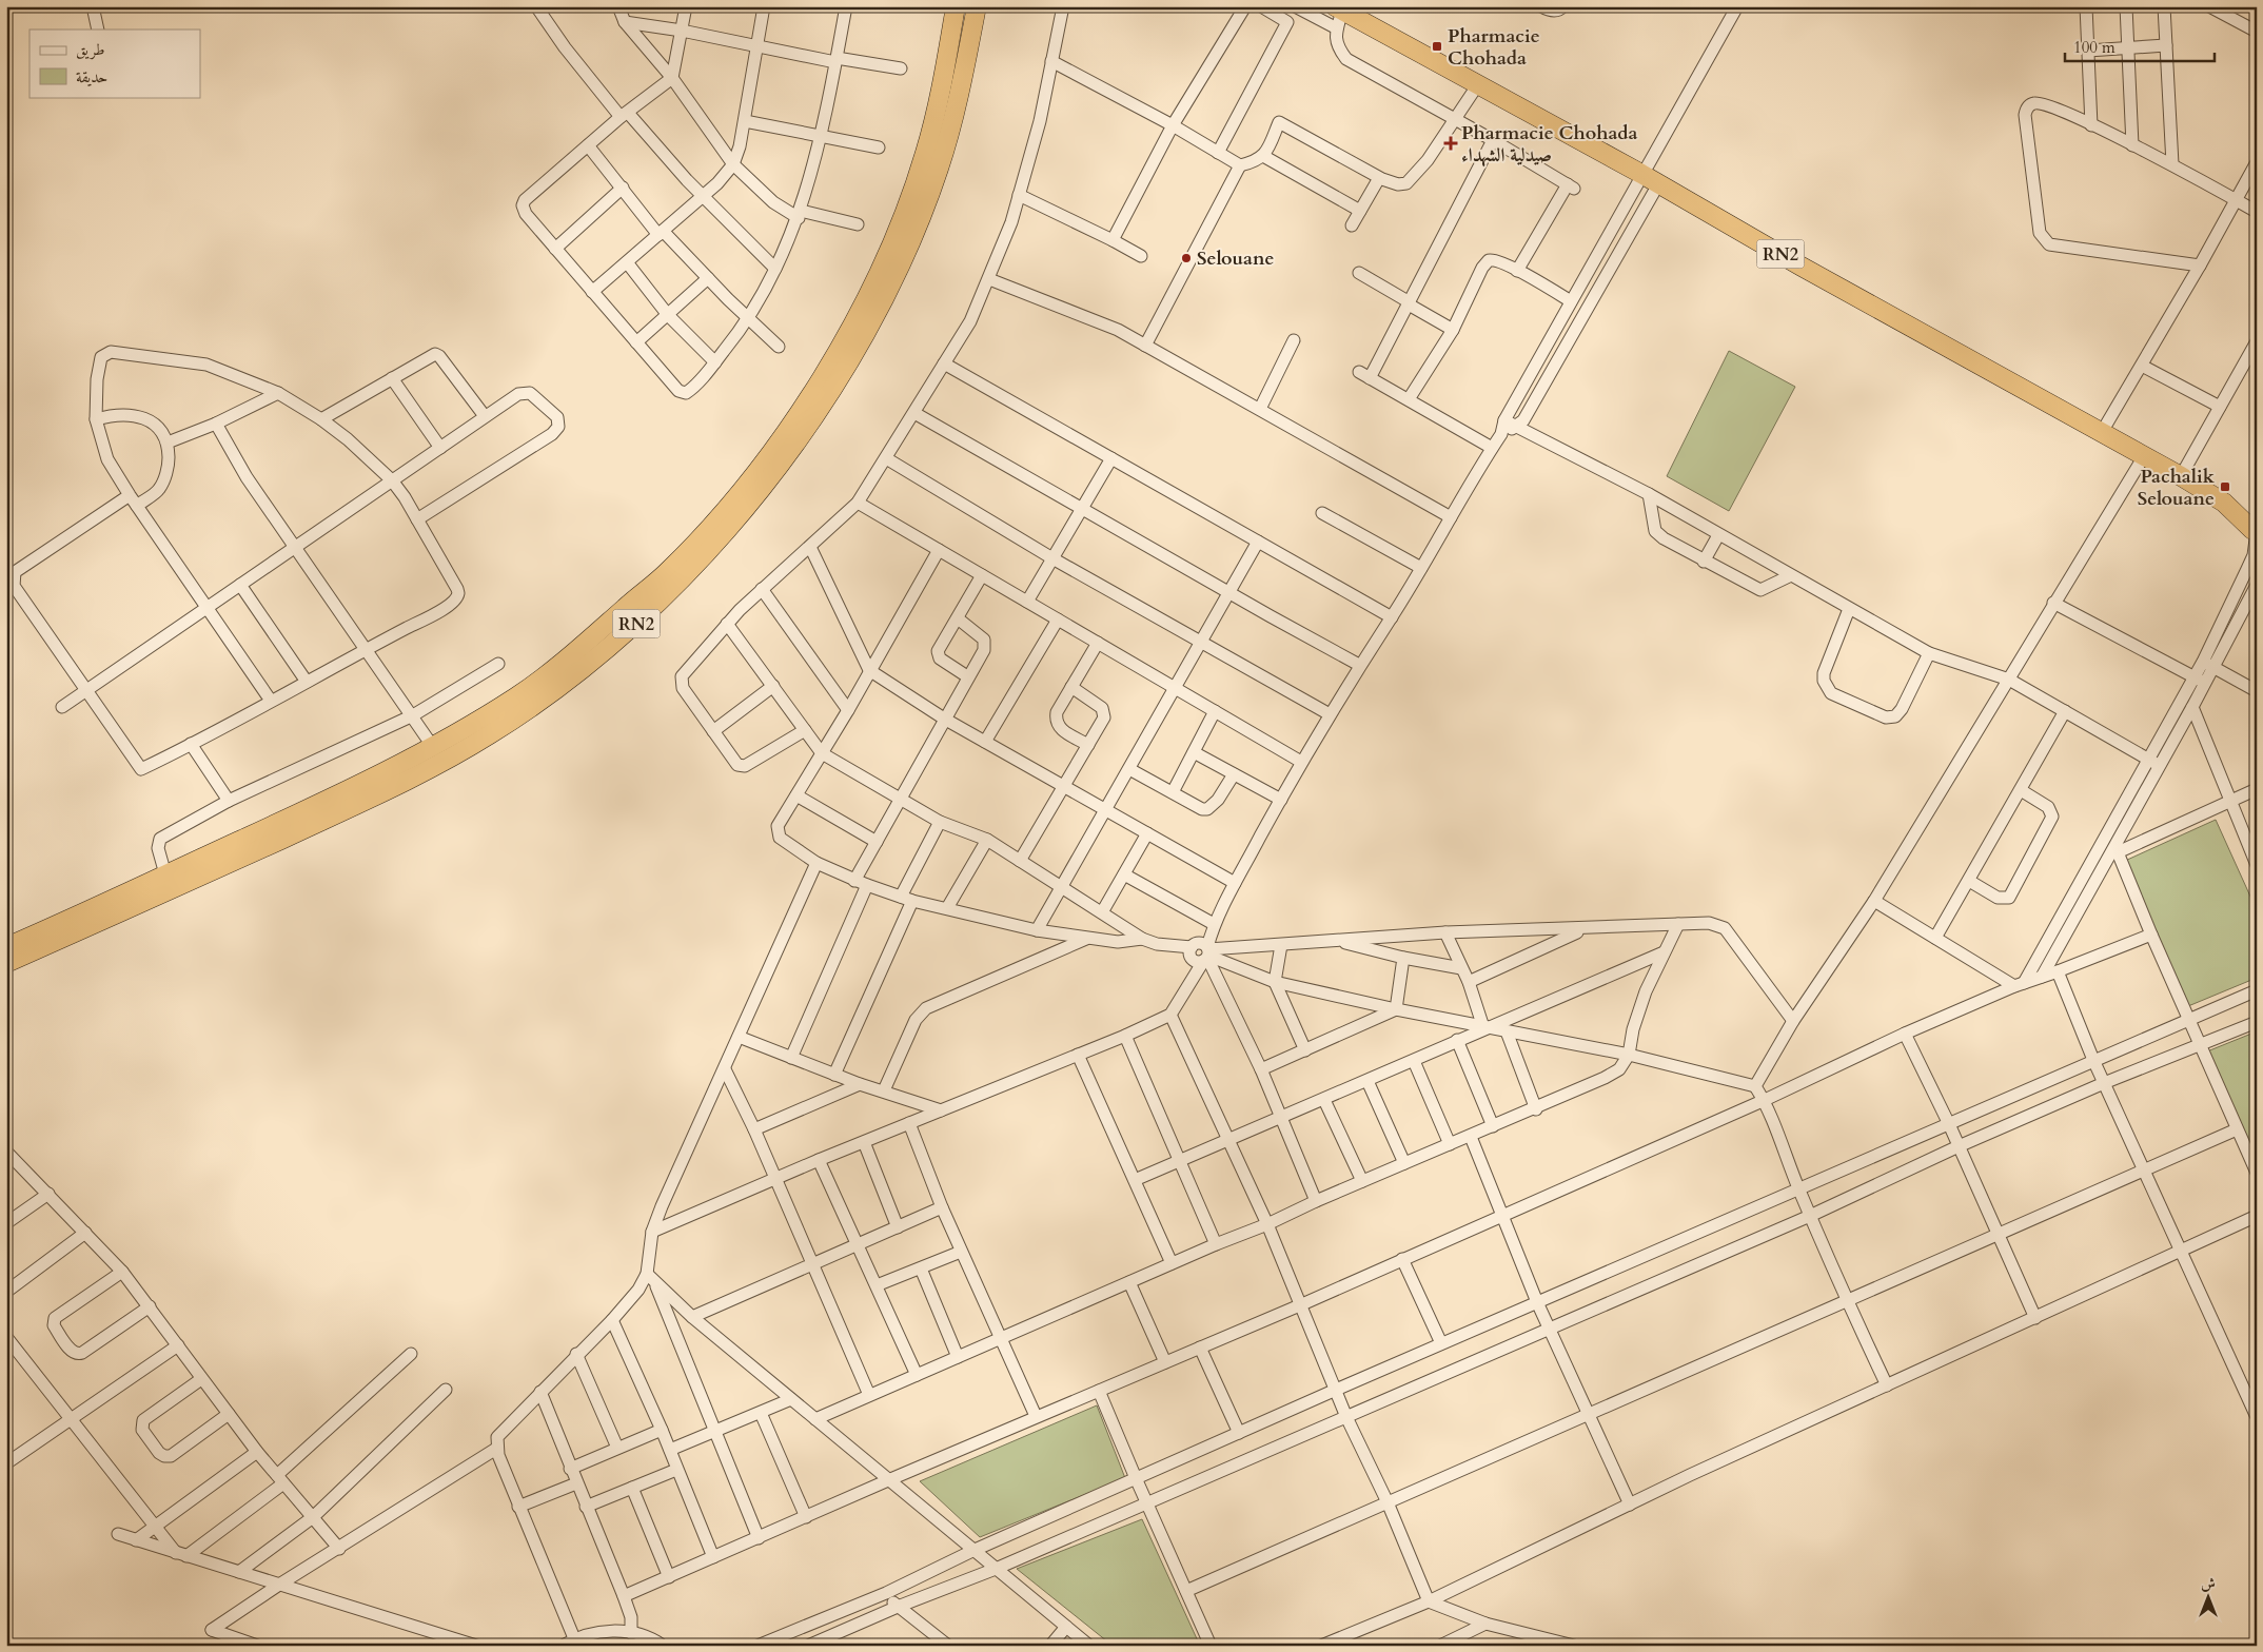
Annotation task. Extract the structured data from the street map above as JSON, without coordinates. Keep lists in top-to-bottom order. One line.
{"streets":{"highway":["RN2"]},"places":{"transit":["Pharmacie Chohada","Pachalik Selouane"],"health":["Pharmacie Chohada صيدلية الشهداء"],"other":["Selouane"]},"legend":["طريق","حديقة"],"scale_bar":"100 m","north":"top"}
